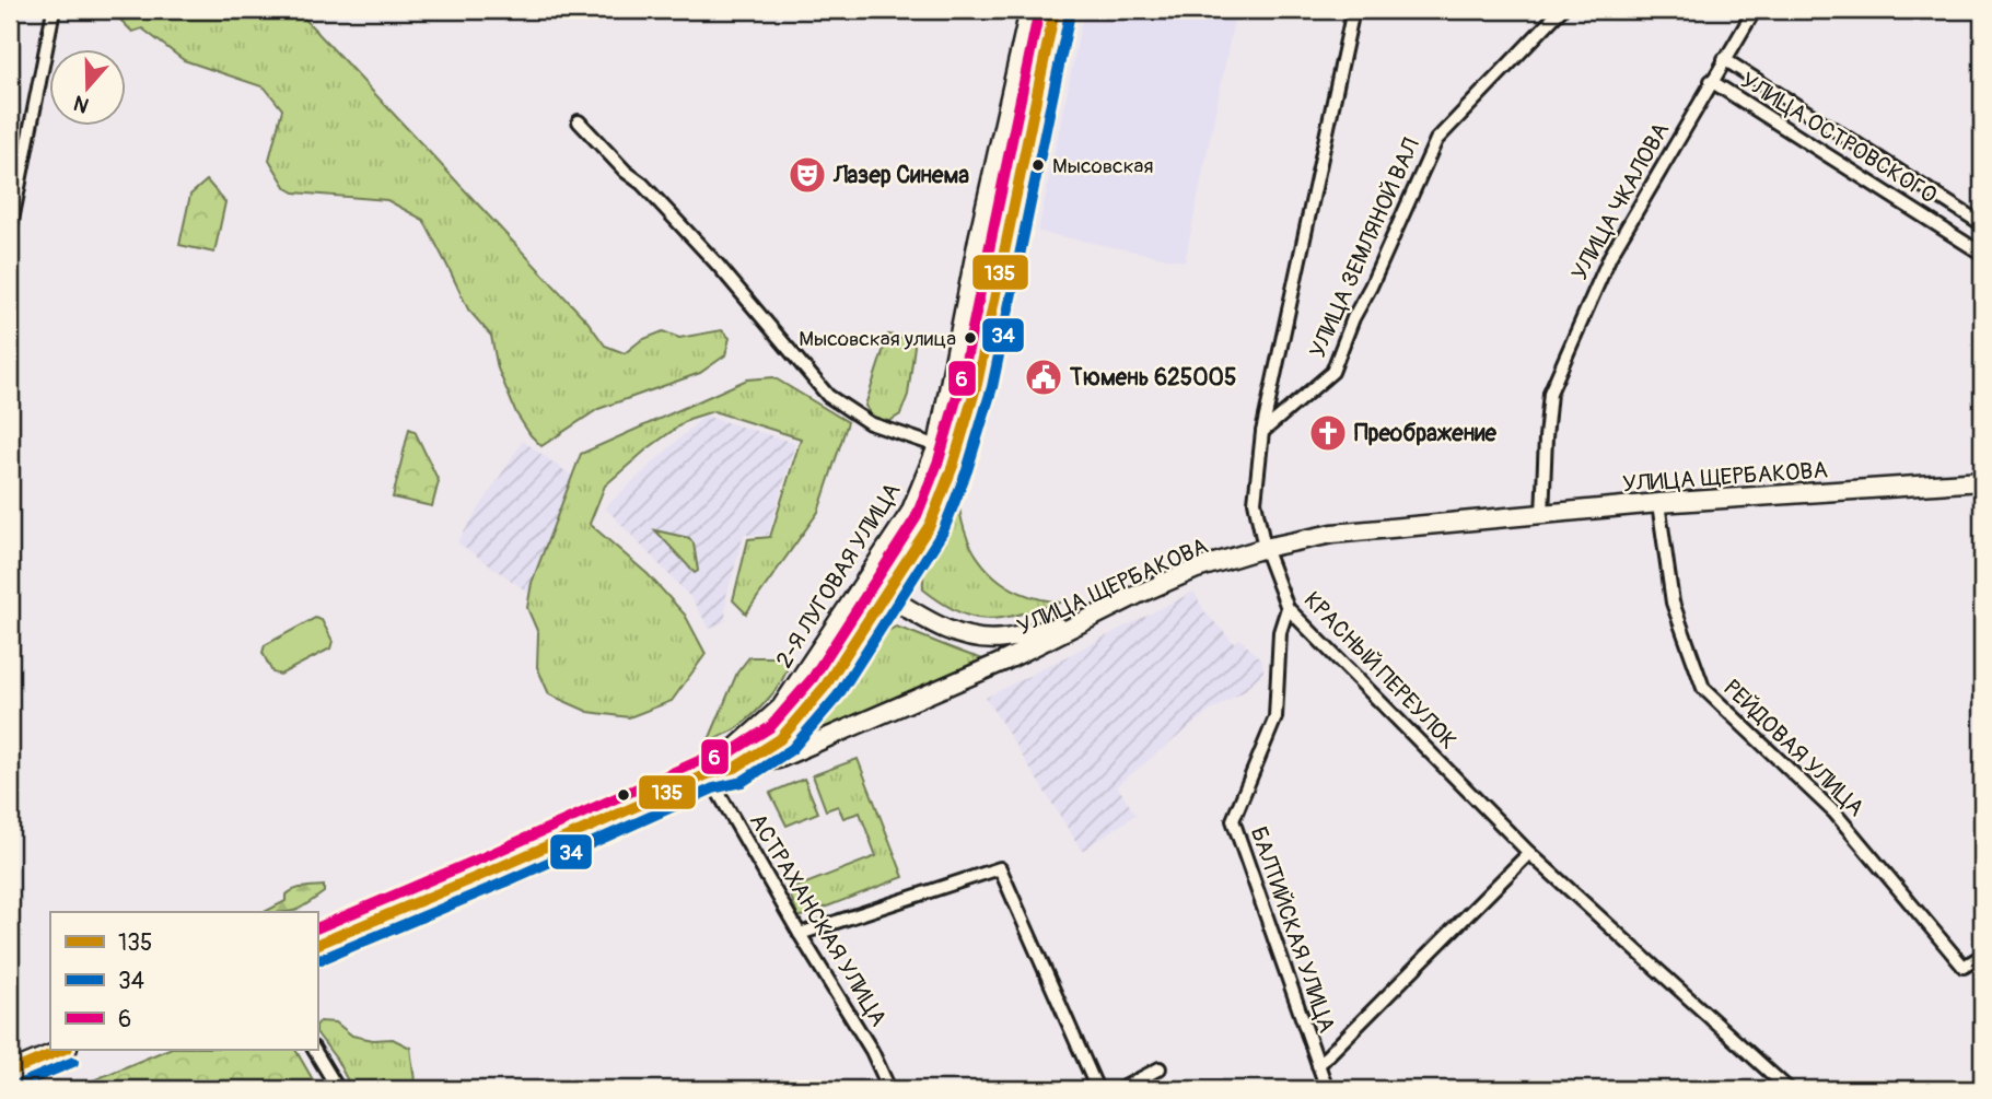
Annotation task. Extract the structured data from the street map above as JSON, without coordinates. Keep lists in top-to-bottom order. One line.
{"streets":{"main road":["УЛИЦА ЩЕРБАКОВА","2-Я ЛУГОВАЯ УЛИЦА"],"street":["УЛИЦА ОСТРОВСКОГО","УЛИЦА ЧКАЛОВА","УЛИЦА ЗЕМЛЯНОЙ ВАЛ","КРАСНЫЙ ПЕРЕУЛОК","РЕЙДОВАЯ УЛИЦА","АСТРАХАНСКАЯ УЛИЦА","БАЛТИЙСКАЯ УЛИЦА"]},"crossings":[["УЛИЦА ОСТРОВСКОГО","УЛИЦА ЧКАЛОВА"],["УЛИЦА ЧКАЛОВА","УЛИЦА ЩЕРБАКОВА"],["УЛИЦА ЗЕМЛЯНОЙ ВАЛ","КРАСНЫЙ ПЕРЕУЛОК"],["УЛИЦА ЩЕРБАКОВА","2-Я ЛУГОВАЯ УЛИЦА"],["УЛИЦА ЩЕРБАКОВА","КРАСНЫЙ ПЕРЕУЛОК"],["УЛИЦА ЩЕРБАКОВА","РЕЙДОВАЯ УЛИЦА"],["УЛИЦА ЩЕРБАКОВА","АСТРАХАНСКАЯ УЛИЦА"],["2-Я ЛУГОВАЯ УЛИЦА","АСТРАХАНСКАЯ УЛИЦА"],["КРАСНЫЙ ПЕРЕУЛОК","БАЛТИЙСКАЯ УЛИЦА"]],"places":{"other":["Мысовская","Мысовская улица"],"theatre":["Лазер Синема"],"public building":["Тюмень 625005"],"church":["Преображение"]},"lines":["transit line 135","transit line 6","transit line 34"],"legend":["135","34","6"],"north":"bottom"}
